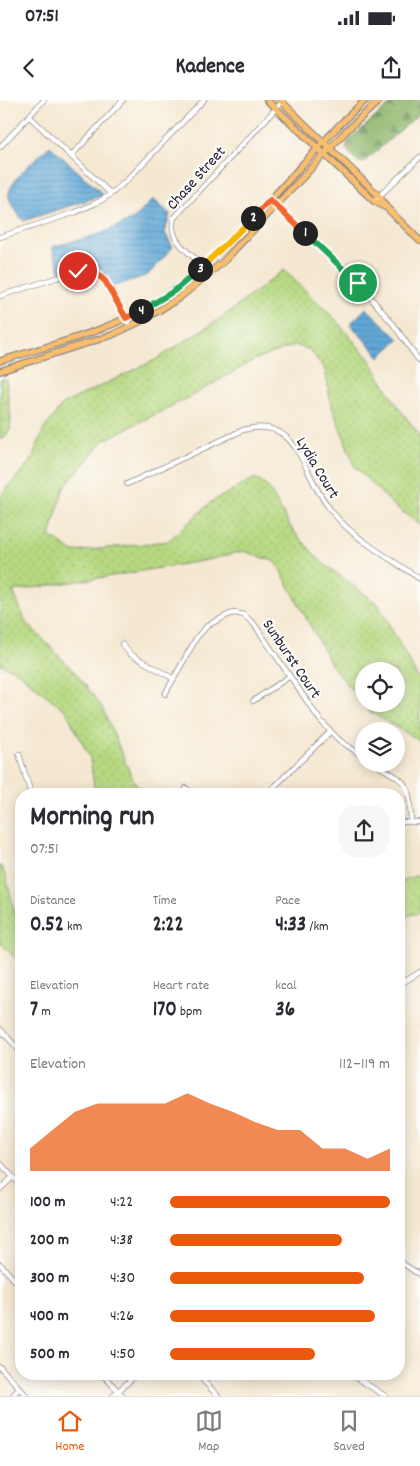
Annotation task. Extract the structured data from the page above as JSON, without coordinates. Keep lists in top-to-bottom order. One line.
{"streets":{"street":["Chase Street","Lydia Court","Sunburst Court"]},"page":{"status":"07:51","header":"Kadence","pins":["2","1","3","4"],"heading":["Morning run","07:51"],"stats":[["Distance","0.52 km"],["Time","2:22"],["Pace","4:33 /km"],["Elevation","7 m"],["Heart rate","170 bpm"],["kcal","36"]],"chart":["Elevation","112–119 m"],"list":[{"name":"100 m","note":"4:22"},{"name":"200 m","note":"4:38"},{"name":"300 m","note":"4:30"},{"name":"400 m","note":"4:26"},{"name":"500 m","note":"4:50"}],"tabs":["Home","Map","Saved"]}}
